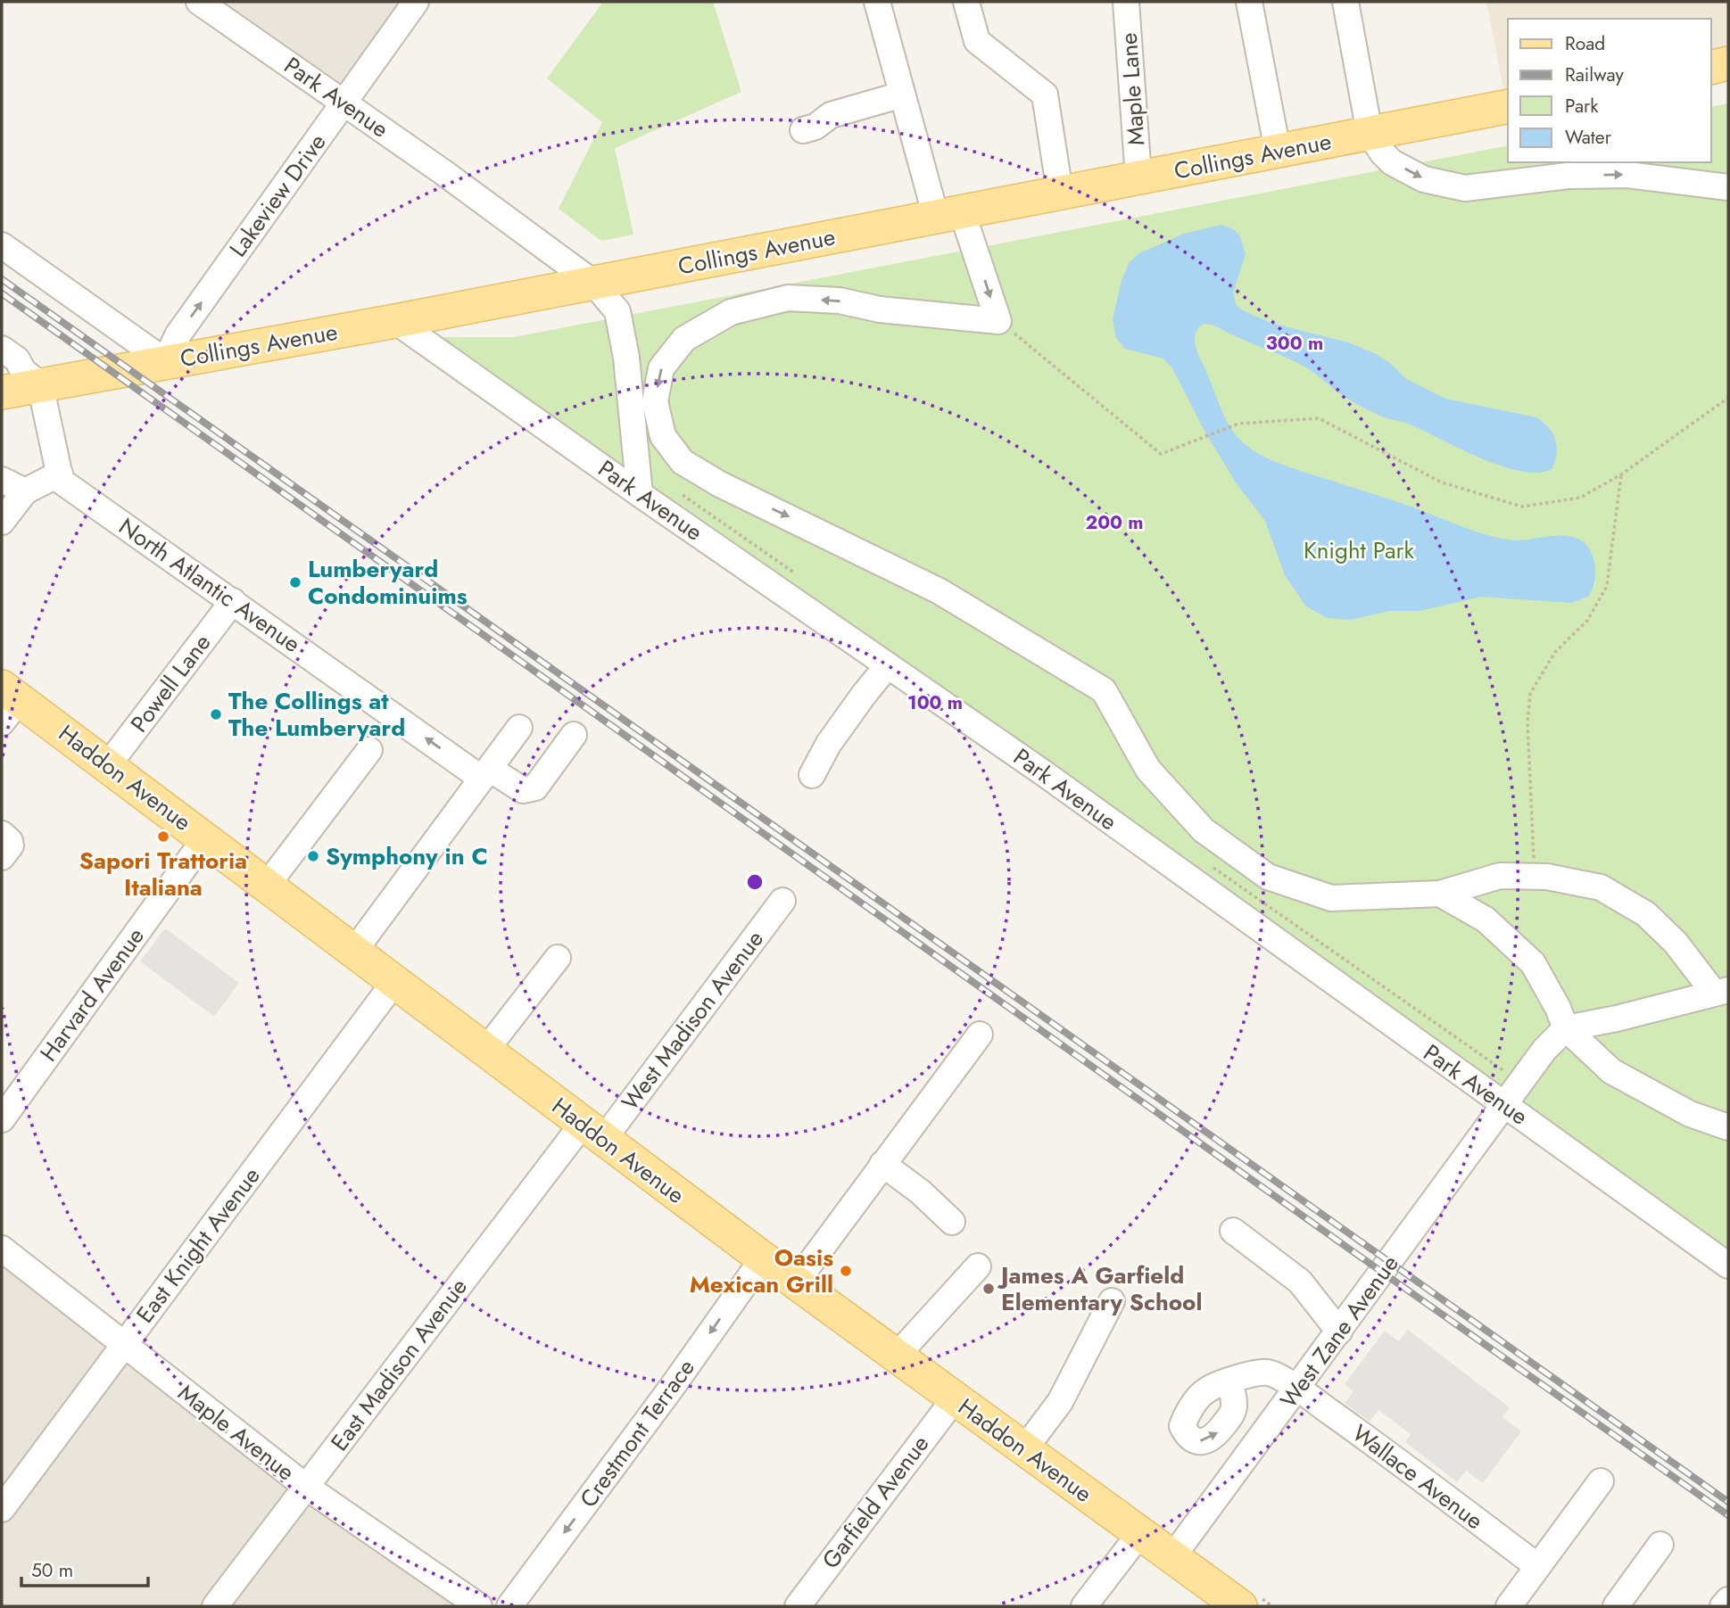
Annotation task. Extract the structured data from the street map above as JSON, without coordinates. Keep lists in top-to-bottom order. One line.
{"streets":{"main road":["Collings Avenue","Haddon Avenue"],"street":["Maple Lane","Park Avenue","Lakeview Drive","North Atlantic Avenue","Powell Lane","Harvard Avenue","West Madison Avenue","East Knight Avenue","West Zane Avenue","East Madison Avenue","Maple Avenue","Crestmont Terrace","Wallace Avenue","Garfield Avenue"]},"crossings":[["Maple Lane","Collings Avenue"],["Park Avenue","Collings Avenue"],["Park Avenue","Lakeview Drive"],["Park Avenue","West Zane Avenue"],["Collings Avenue","Lakeview Drive"],["North Atlantic Avenue","Powell Lane"],["Powell Lane","Haddon Avenue"],["Haddon Avenue","Harvard Avenue"],["Haddon Avenue","West Madison Avenue"],["Haddon Avenue","East Knight Avenue"],["Haddon Avenue","West Zane Avenue"],["Haddon Avenue","East Madison Avenue"],["Haddon Avenue","Crestmont Terrace"],["Haddon Avenue","Garfield Avenue"],["West Madison Avenue","East Madison Avenue"],["East Knight Avenue","Maple Avenue"],["West Zane Avenue","Wallace Avenue"],["East Madison Avenue","Maple Avenue"]],"one_way":["Lakeview Drive","North Atlantic Avenue","Crestmont Terrace"],"parks":["Knight Park"],"places":["Lumberyard Condominuims","The Collings at The Lumberyard","Sapori Trattoria Italiana","Symphony in C","Oasis Mexican Grill","James A Garfield Elementary School"],"legend":["Road","Railway","Park","Water"],"scale_bar":"50 m","rings":["300 m","200 m","100 m"]}
